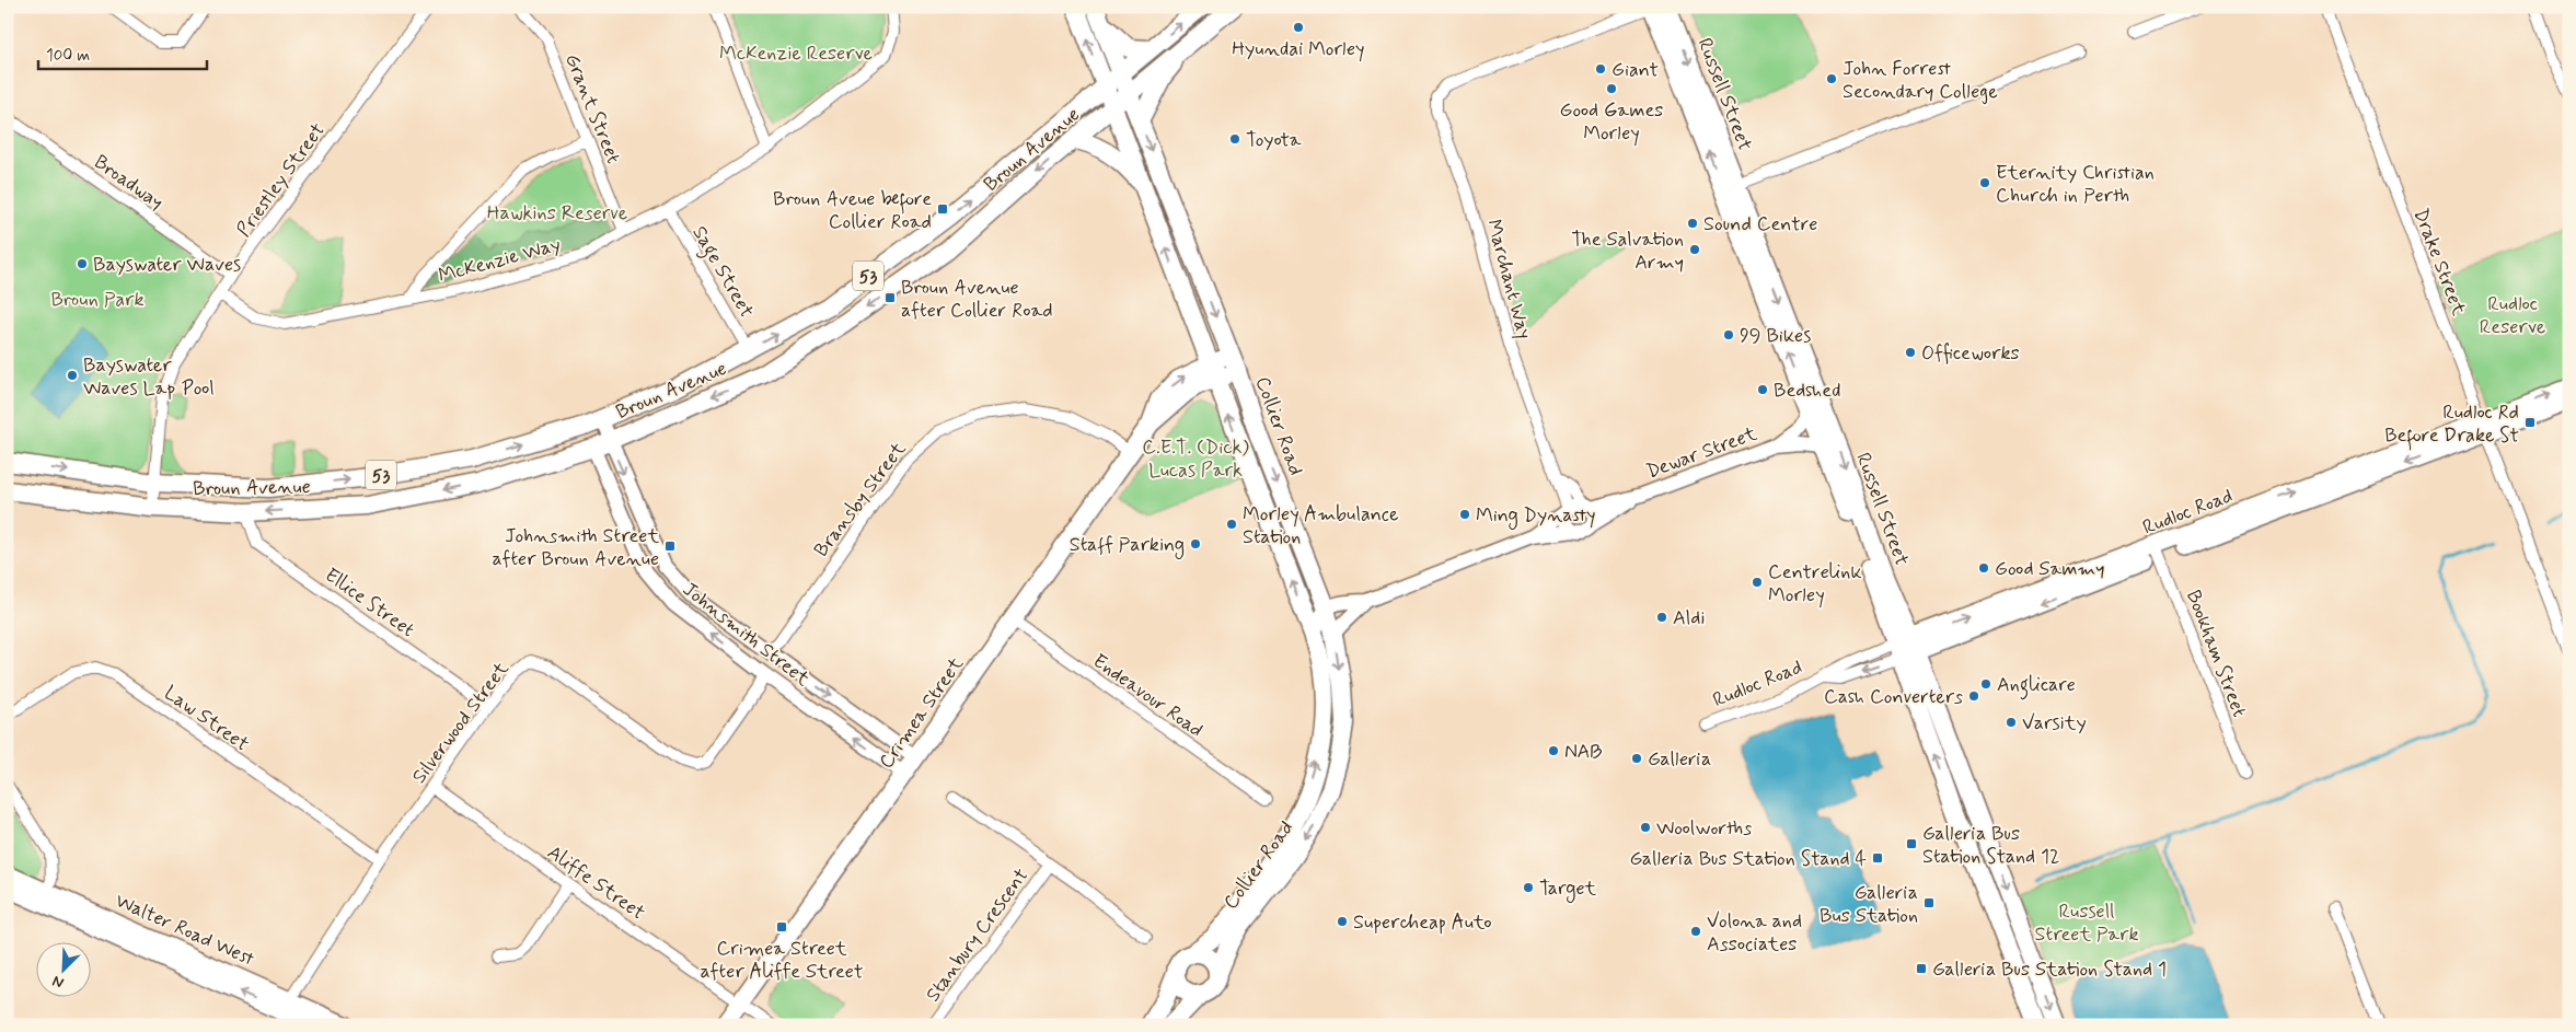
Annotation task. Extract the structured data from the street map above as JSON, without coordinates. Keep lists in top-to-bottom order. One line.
{"streets":{"main road":["Russell Street","Broun Avenue","53","Collier Road","Rudloc Road","Crimea Street","Walter Road West"],"street":["Grant Street","Priestley Street","Broadway","McKenzie Way","Drake Street","Sage Street","Marchant Way","Dewar Street","Bransby Street","Ellice Street","Johnsmith Street","Bookham Street","Endeavour Road","Law Street","Silverwood Street","Aliffe Street","Stanbury Crescent"]},"crossings":[["Russell Street","Marchant Way"],["Russell Street","Dewar Street"],["Russell Street","Rudloc Road"],["Grant Street","McKenzie Way"],["Broun Avenue","Priestley Street"],["Broun Avenue","Sage Street"],["Broun Avenue","Collier Road"],["Broun Avenue","Ellice Street"],["Broun Avenue","Johnsmith Street"],["Priestley Street","Broadway"],["Priestley Street","McKenzie Way"],["McKenzie Way","Sage Street"],["Drake Street","Rudloc Road"],["Marchant Way","Dewar Street"],["Collier Road","Crimea Street"],["Bransby Street","Johnsmith Street"],["Bransby Street","Crimea Street"],["Rudloc Road","Bookham Street"],["Ellice Street","Silverwood Street"],["Johnsmith Street","Crimea Street"],["Johnsmith Street","Silverwood Street"],["Endeavour Road","Crimea Street"],["Crimea Street","Aliffe Street"],["Law Street","Silverwood Street"],["Silverwood Street","Aliffe Street"],["Silverwood Street","Walter Road West"]],"parks":["McKenzie Reserve","Hawkins Reserve","Broun Park","Rudloc Reserve","C.E.T. (Dick) Lucas Park","Russell Street Park"],"places":{"other":["Hyundai Morley","Giant","John Forrest Secondary College","Good Games Morley","Toyota","Eternity Christian Church in Perth","Sound Centre","The Salvation Army","Bayswater Waves","99 Bikes","Officeworks","Bayswater Waves Lap Pool","Bedshed","Ming Dynasty","Morley Ambulance Station","Staff Parking","Good Sammy","Centrelink Morley","Aldi","Anglicare","Cash Converters","Varsity","NAB","Galleria","Woolworths","Target","Supercheap Auto","Volona and Associates"],"transit":["Broun Aveue before Collier Road","Broun Avenue after Collier Road","Rudloc Rd Before Drake St","Johnsmith Street after Broun Avenue","Galleria Bus Station Stand 12","Galleria Bus Station Stand 4","Galleria Bus Station","Crimea Street after Aliffe Street","Galleria Bus Station Stand 1"]},"scale_bar":"100 m","north":"bottom left"}
